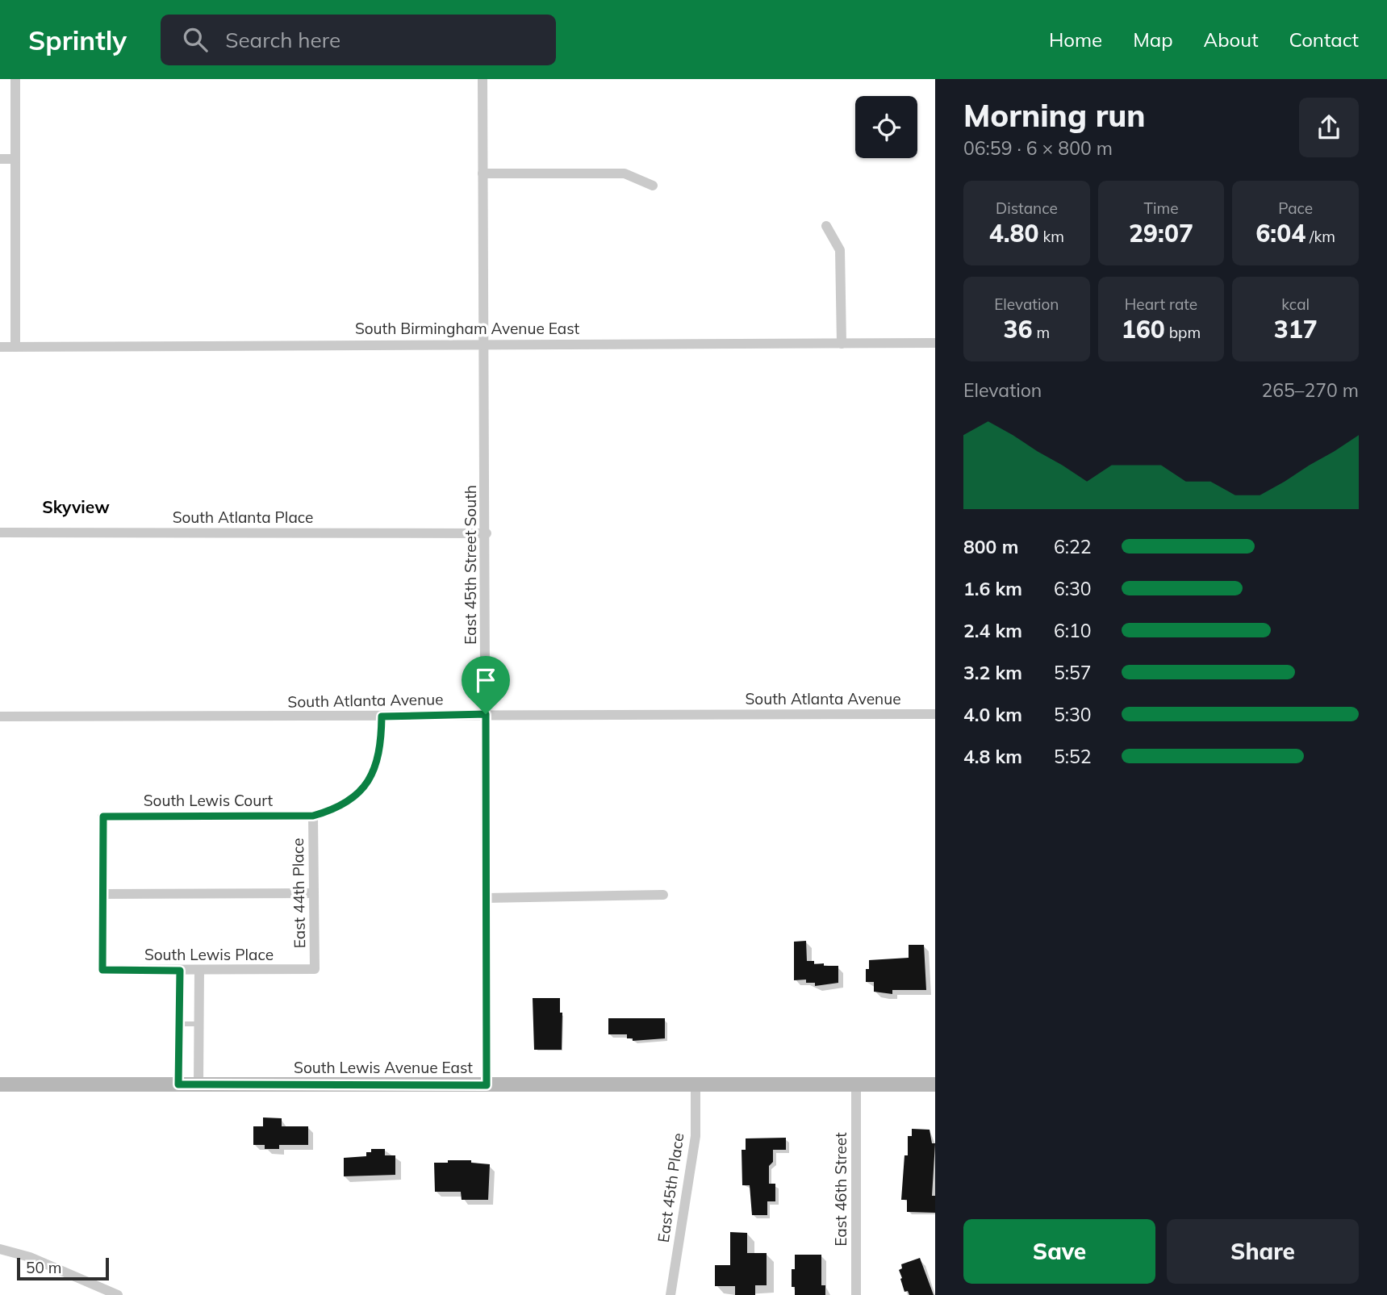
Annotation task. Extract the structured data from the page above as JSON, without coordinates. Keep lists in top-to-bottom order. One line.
{"streets":{"main road":["South Lewis Avenue East"],"street":["South Birmingham Avenue East","South Atlanta Place","East 45th Street South","South Atlanta Avenue","South Lewis Court","East 44th Place","South Lewis Place","East 45th Place","East 46th Street"]},"crossings":[["South Birmingham Avenue East","East 45th Street South"],["South Atlanta Place","East 45th Street South"],["East 45th Street South","South Atlanta Avenue"],["East 45th Street South","South Lewis Avenue East"],["South Atlanta Avenue","East 44th Place"],["South Lewis Court","East 44th Place"],["South Lewis Court","South Lewis Place"],["East 44th Place","South Lewis Place"],["South Lewis Avenue East","East 45th Place"],["South Lewis Avenue East","East 46th Street"]],"districts":["Skyview"],"scale_bar":"50 m","page":{"header":"Sprintly","search":"Search here","nav":["Home","Map","About","Contact"],"heading":["Morning run","06:59 · 6 × 800 m"],"stats":[["Distance","4.80 km"],["Time","29:07"],["Pace","6:04 /km"],["Elevation","36 m"],["Heart rate","160 bpm"],["kcal","317"]],"chart":["Elevation","265–270 m"],"list":[{"name":"800 m","note":"6:22"},{"name":"1.6 km","note":"6:30"},{"name":"2.4 km","note":"6:10"},{"name":"3.2 km","note":"5:57"},{"name":"4.0 km","note":"5:30"},{"name":"4.8 km","note":"5:52"}],"buttons":["Save","Share"],"scale":"50 m"}}
